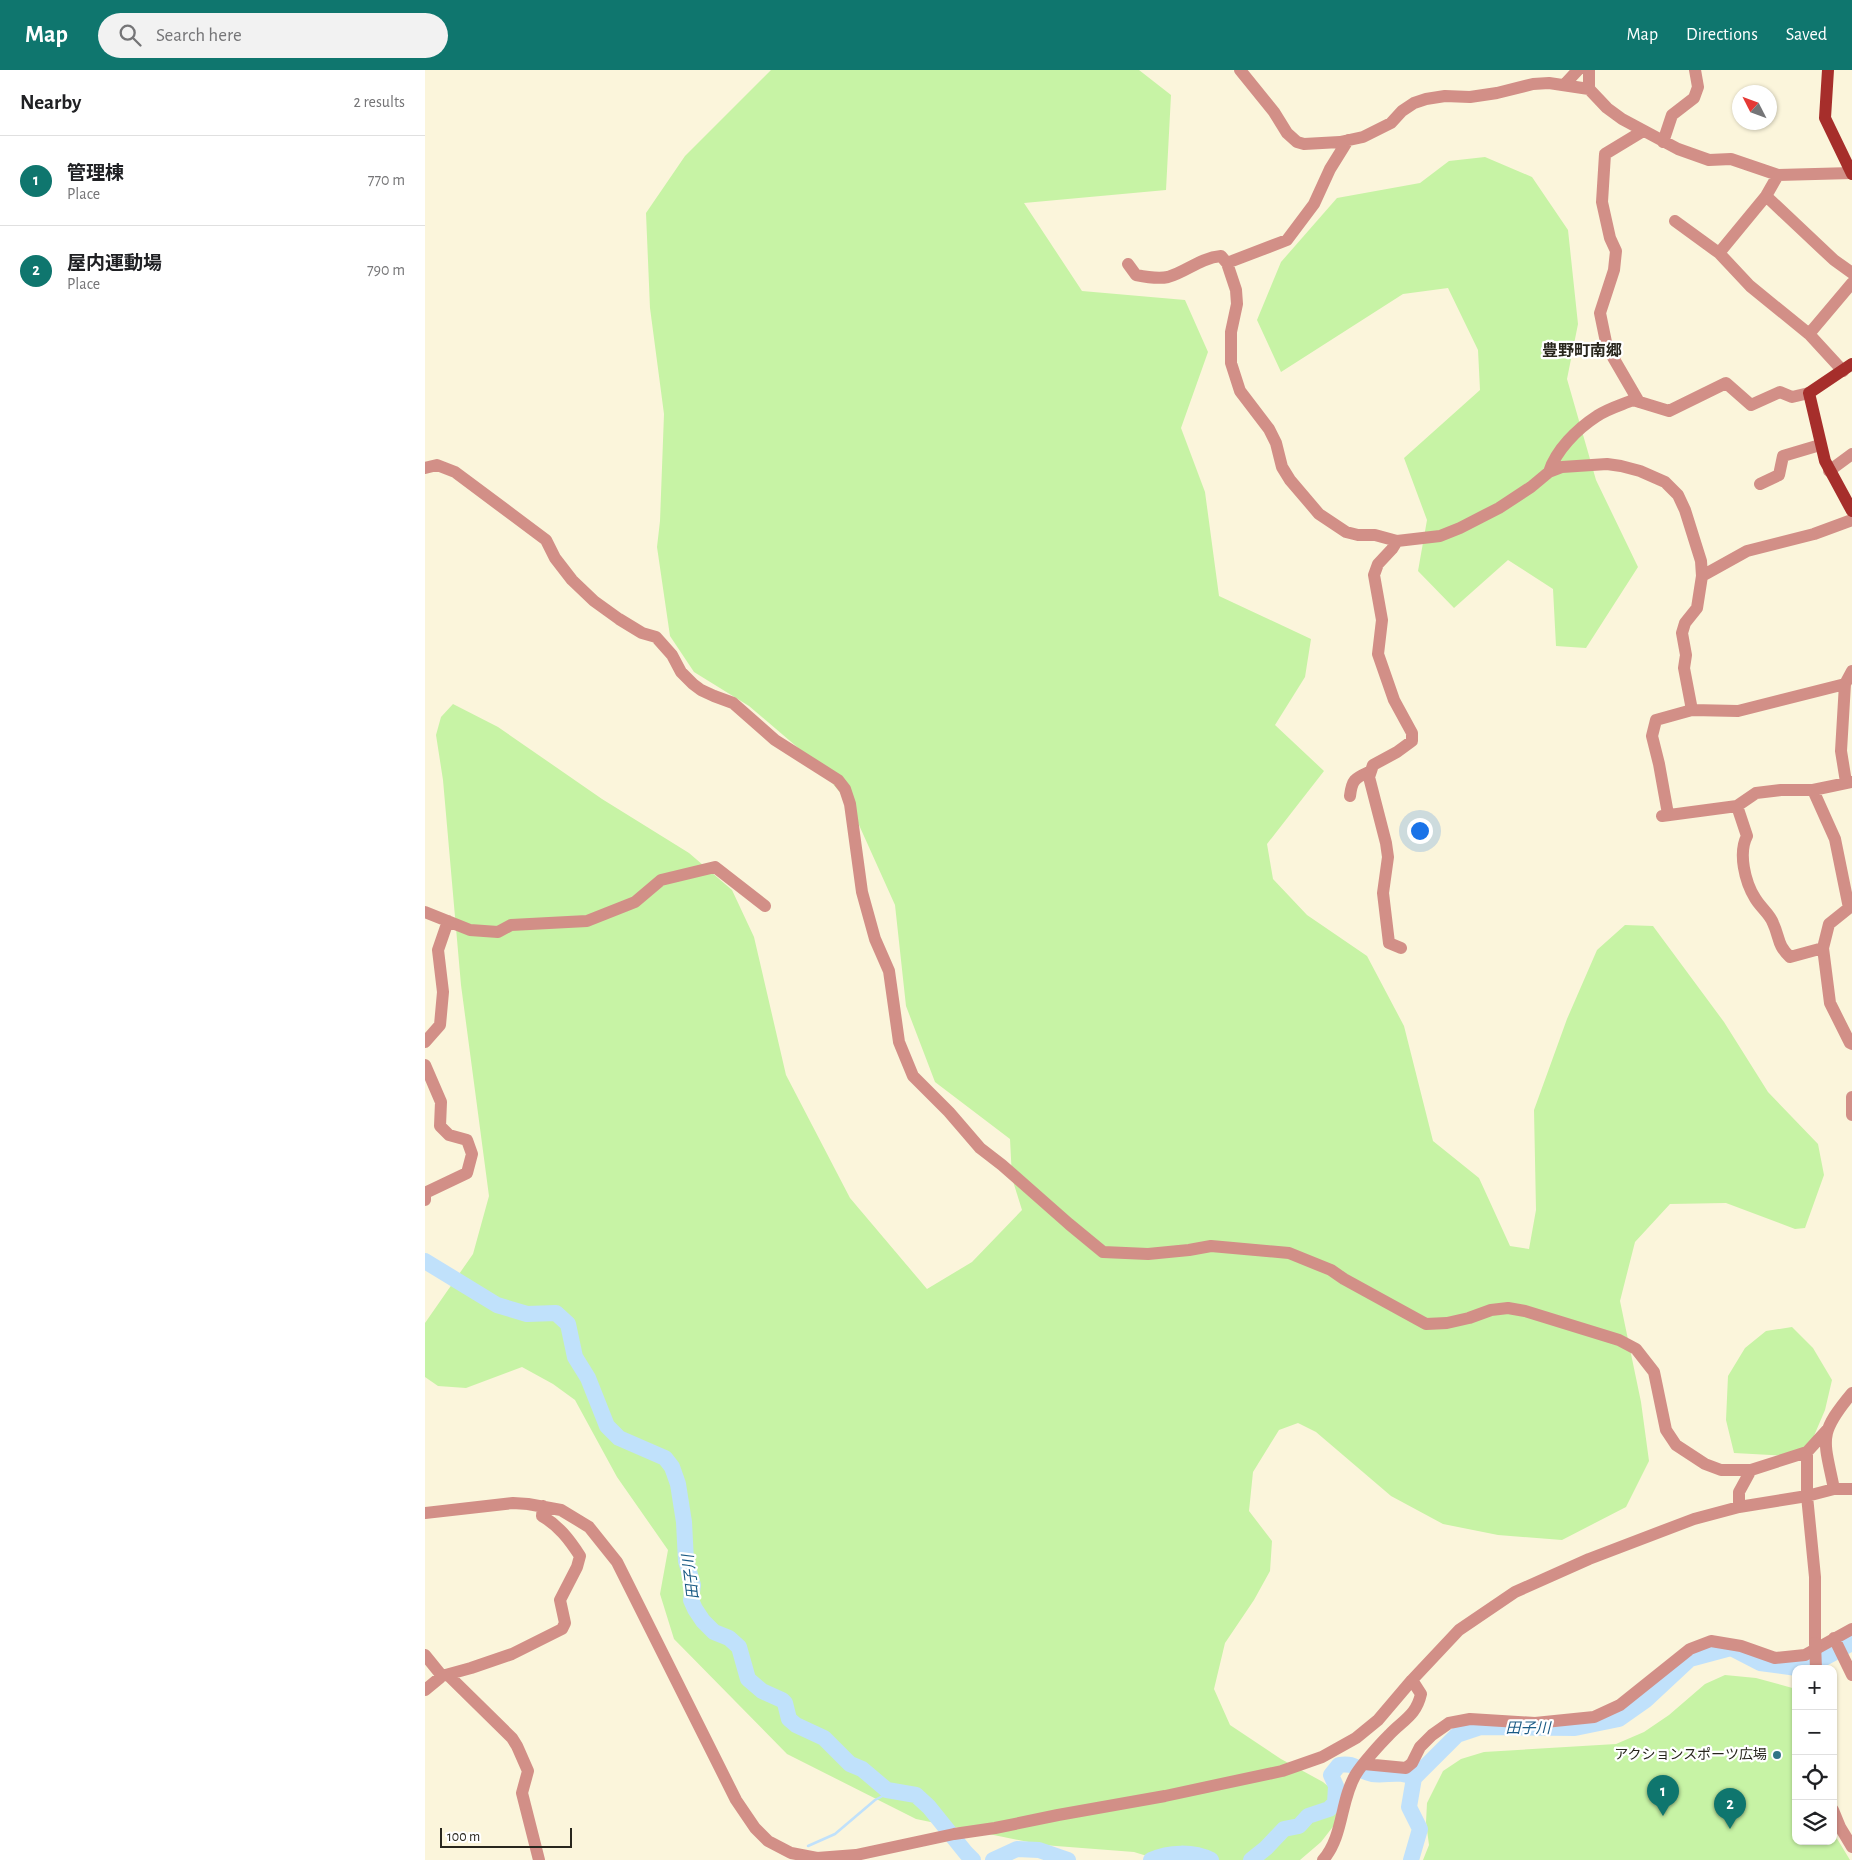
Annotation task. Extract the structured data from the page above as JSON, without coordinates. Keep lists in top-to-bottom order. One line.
{"districts":["豊野町南郷"],"water":["田子川"],"places":["アクションスポーツ広場"],"scale_bar":"100 m","north":"top left","page":{"header":"Map","search":"Search here","nav":["Map","Directions","Saved"],"heading":["Nearby","2 results"],"list":[{"mark":"1","name":"管理棟","note":"Place","value":"770 m"},{"mark":"2","name":"屋内運動場","note":"Place","value":"790 m"}],"map_buttons":["+","−"],"pins":["1","2"],"scale":"100 m"}}
